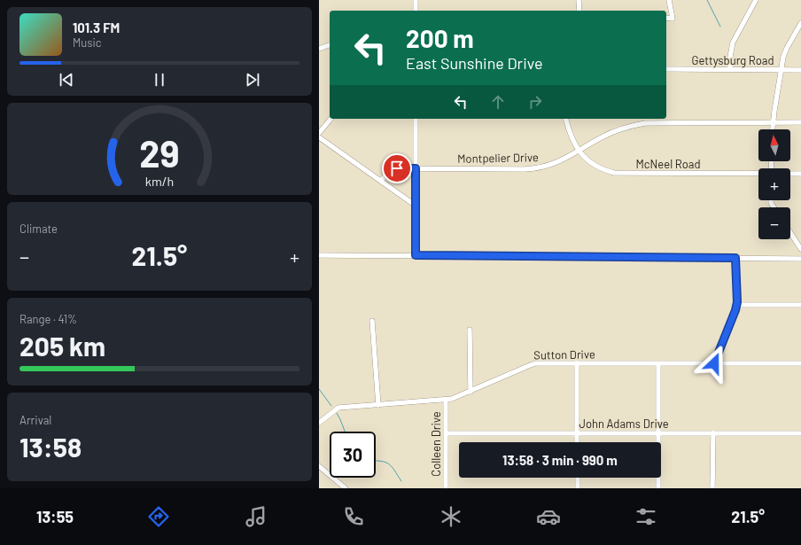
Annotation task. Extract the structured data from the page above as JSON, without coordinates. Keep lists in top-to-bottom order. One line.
{"streets":{"street":["Gettysburg Road","Montpelier Drive","McNeel Road","Sutton Drive","John Adams Drive","Colleen Drive"]},"crossings":[["Montpelier Drive","McNeel Road"],["Sutton Drive","Colleen Drive"],["John Adams Drive","Colleen Drive"]],"north":"top","page":{"turn":["200 m","East Sunshine Drive"],"song":["101.3 FM","Music"],"map_buttons":["+","−"],"tile":["Climate",["Range · 41%","205 km"],["Arrival","13:58"]],"heat":["−","21.5°","+"],"limit":"30","trip":"13:58 · 3 min · 990 m","tabs":["13:55","21.5°"],"gauge":["29","km/h"]}}
